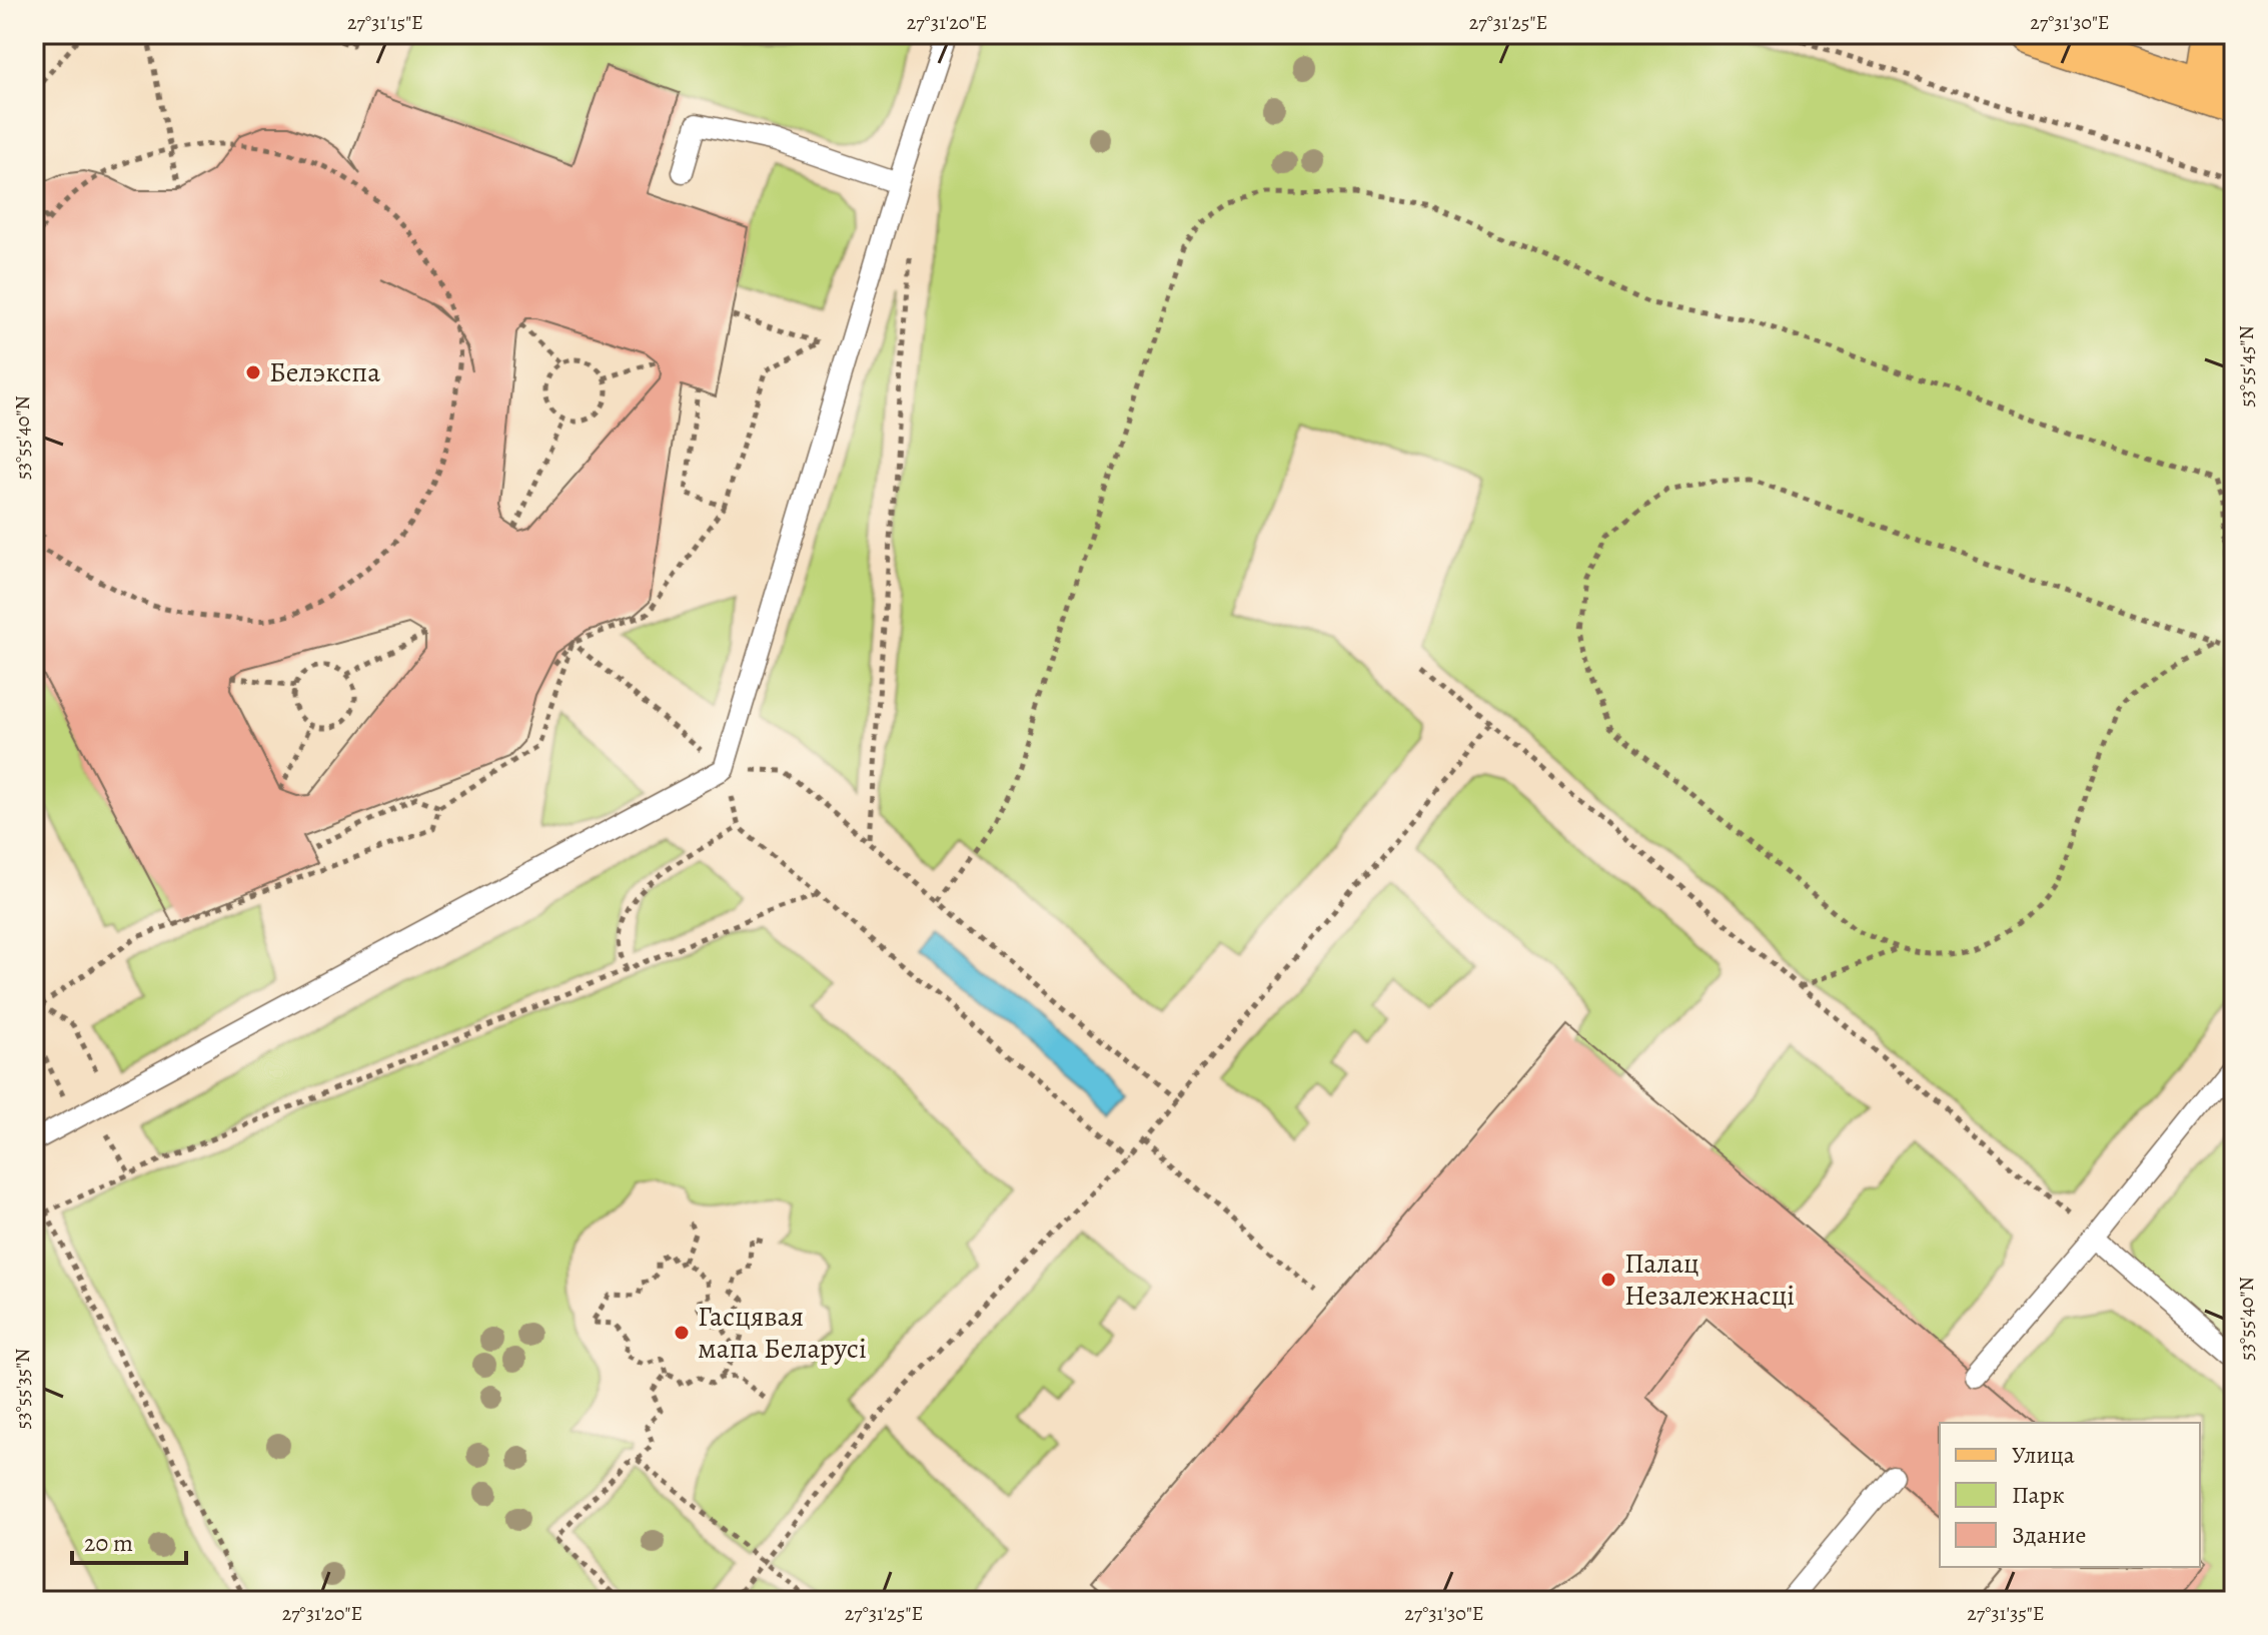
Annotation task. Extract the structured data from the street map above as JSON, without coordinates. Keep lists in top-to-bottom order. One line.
{"places":["Белэкспа","Палац Незалежнасці","Гасцявая мапа Беларусі"],"legend":["Улица","Парк","Здание"],"scale_bar":"20 m","coordinates":["27°31'15\"E","27°31'20\"E","27°31'25\"E","27°31'30\"E","53°55'45\"N","53°55'40\"N","53°55'35\"N","27°31'35\"E"]}
